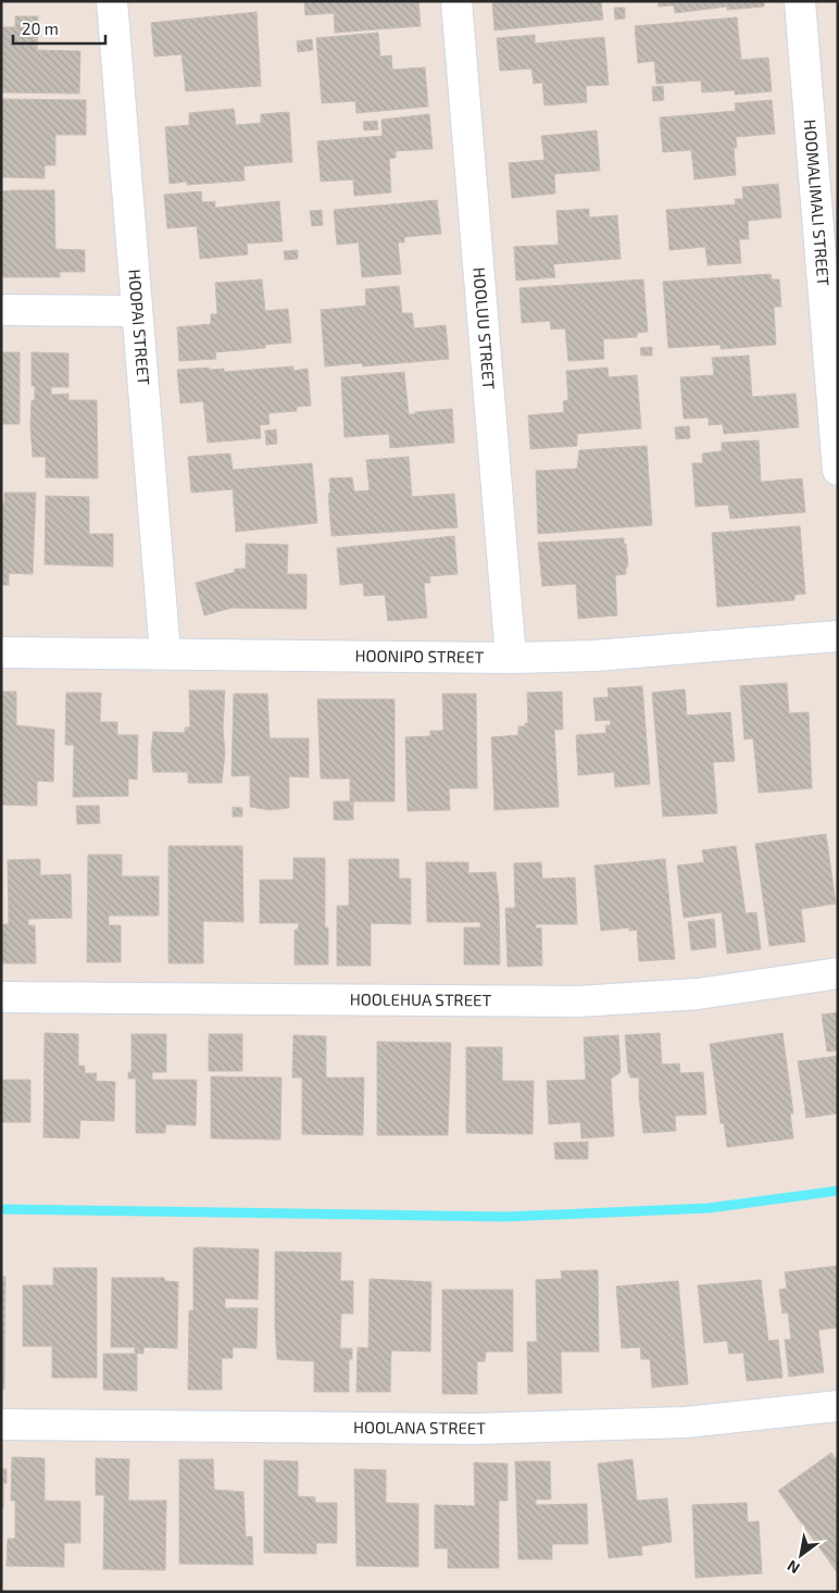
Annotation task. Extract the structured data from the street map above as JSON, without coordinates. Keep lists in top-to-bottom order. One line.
{"streets":{"street":["HOOMALIMALI STREET","HOOPAI STREET","HOOLUU STREET","HOONIPO STREET","HOOLEHUA STREET","HOOLANA STREET"]},"crossings":[["HOOPAI STREET","HOONIPO STREET"],["HOOLUU STREET","HOONIPO STREET"]],"scale_bar":"20 m","north":"bottom left"}
